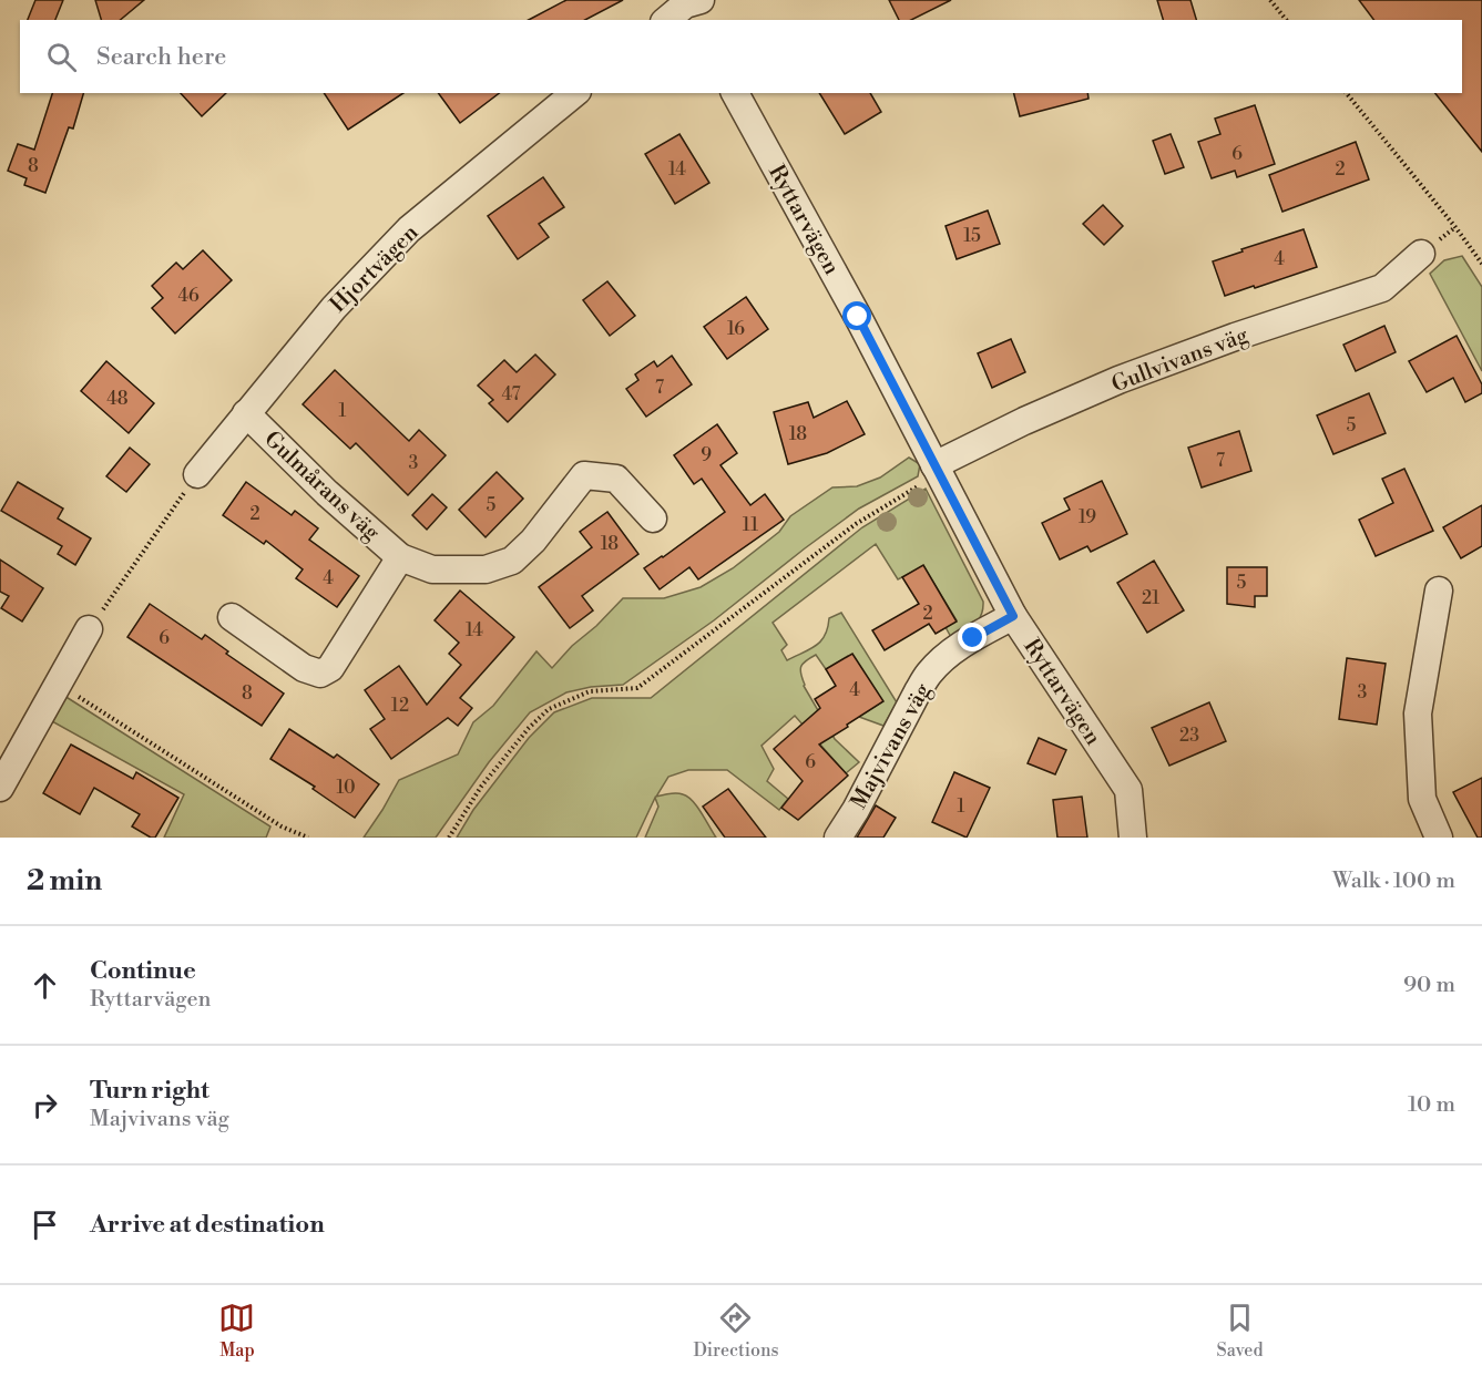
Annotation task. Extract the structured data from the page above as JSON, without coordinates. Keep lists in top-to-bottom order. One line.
{"streets":{"street":["Ryttarvägen","Hjortvägen","Gullvivans väg","Gulmårans väg","Majvivans väg"]},"crossings":[["Ryttarvägen","Gullvivans väg"],["Ryttarvägen","Majvivans väg"],["Hjortvägen","Gulmårans väg"]],"house_numbers":["6","8","14","2","15","4","46","16","7","47","48","1","5","18","9","7","3","5","2","19","11","18","4","5","21","2","14","6","4","3","8","12","23","6","10","1"],"page":{"search":"Search here","heading":["2 min","Walk · 100 m"],"list":[["Continue","Ryttarvägen","90 m"],["Turn right","Majvivans väg","10 m"],"Arrive at destination"],"nav":["Map","Directions","Saved"]}}
